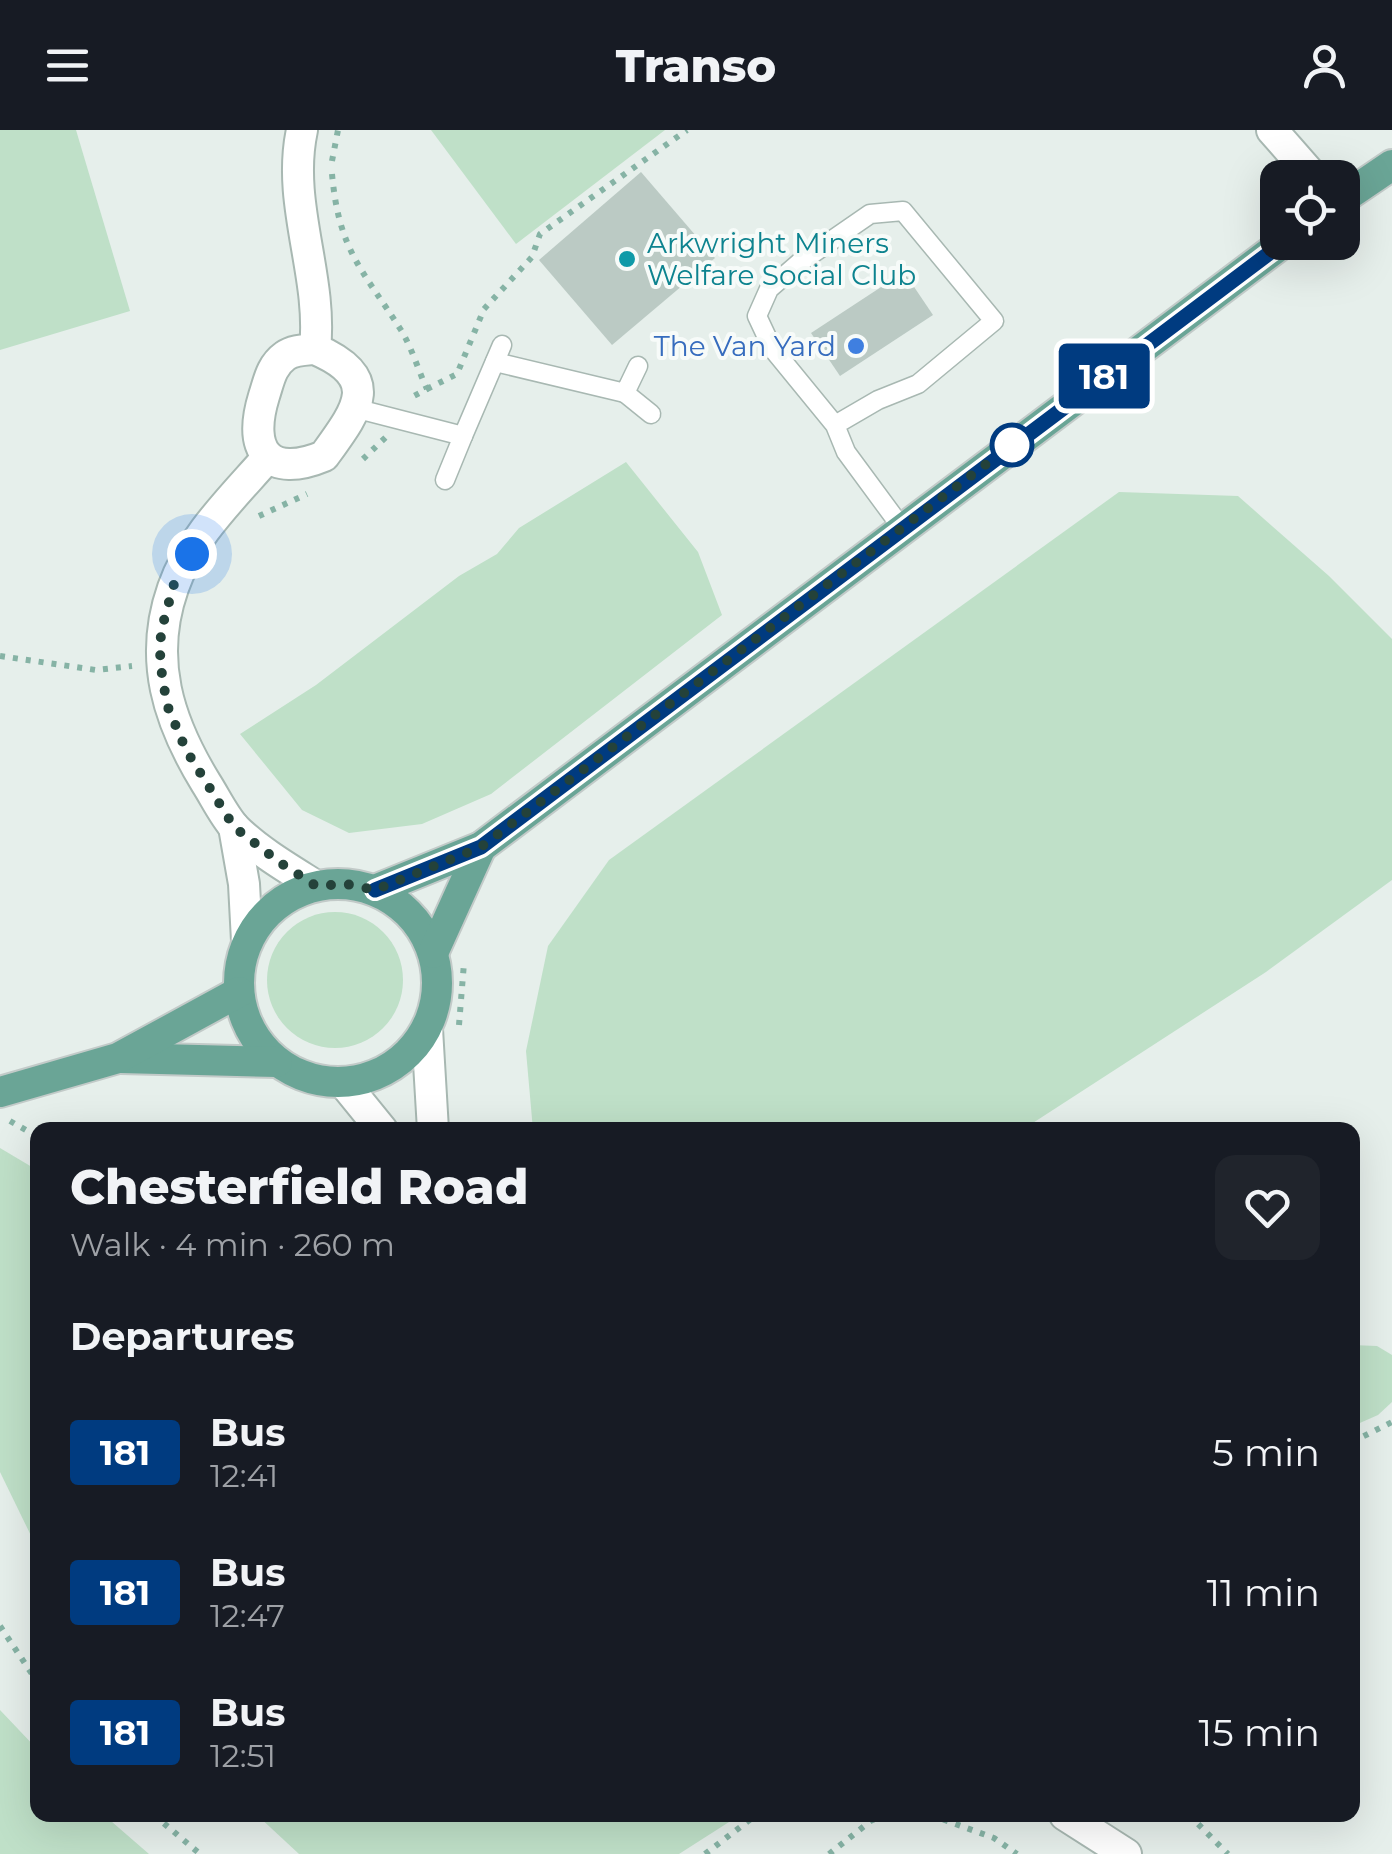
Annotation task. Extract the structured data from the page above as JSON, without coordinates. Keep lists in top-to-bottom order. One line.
{"places":["Arkwright Miners Welfare Social Club","The Van Yard"],"lines":["bus line 181"],"page":{"header":"Transo","on_map":"181","heading":[["Chesterfield Road","Walk · 4 min · 260 m"],"Departures"],"list":[{"mark":"181","name":"Bus","note":"12:41","value":"5 min"},{"mark":"181","name":"Bus","note":"12:47","value":"11 min"},{"mark":"181","name":"Bus","note":"12:51","value":"15 min"}]}}
